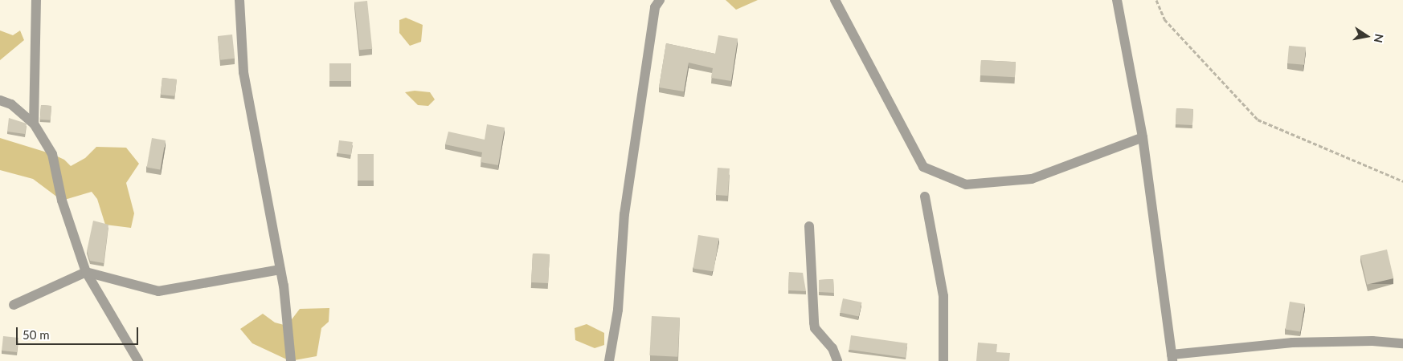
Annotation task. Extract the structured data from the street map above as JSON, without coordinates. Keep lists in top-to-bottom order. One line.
{"scale_bar":"50 m","north":"right"}
